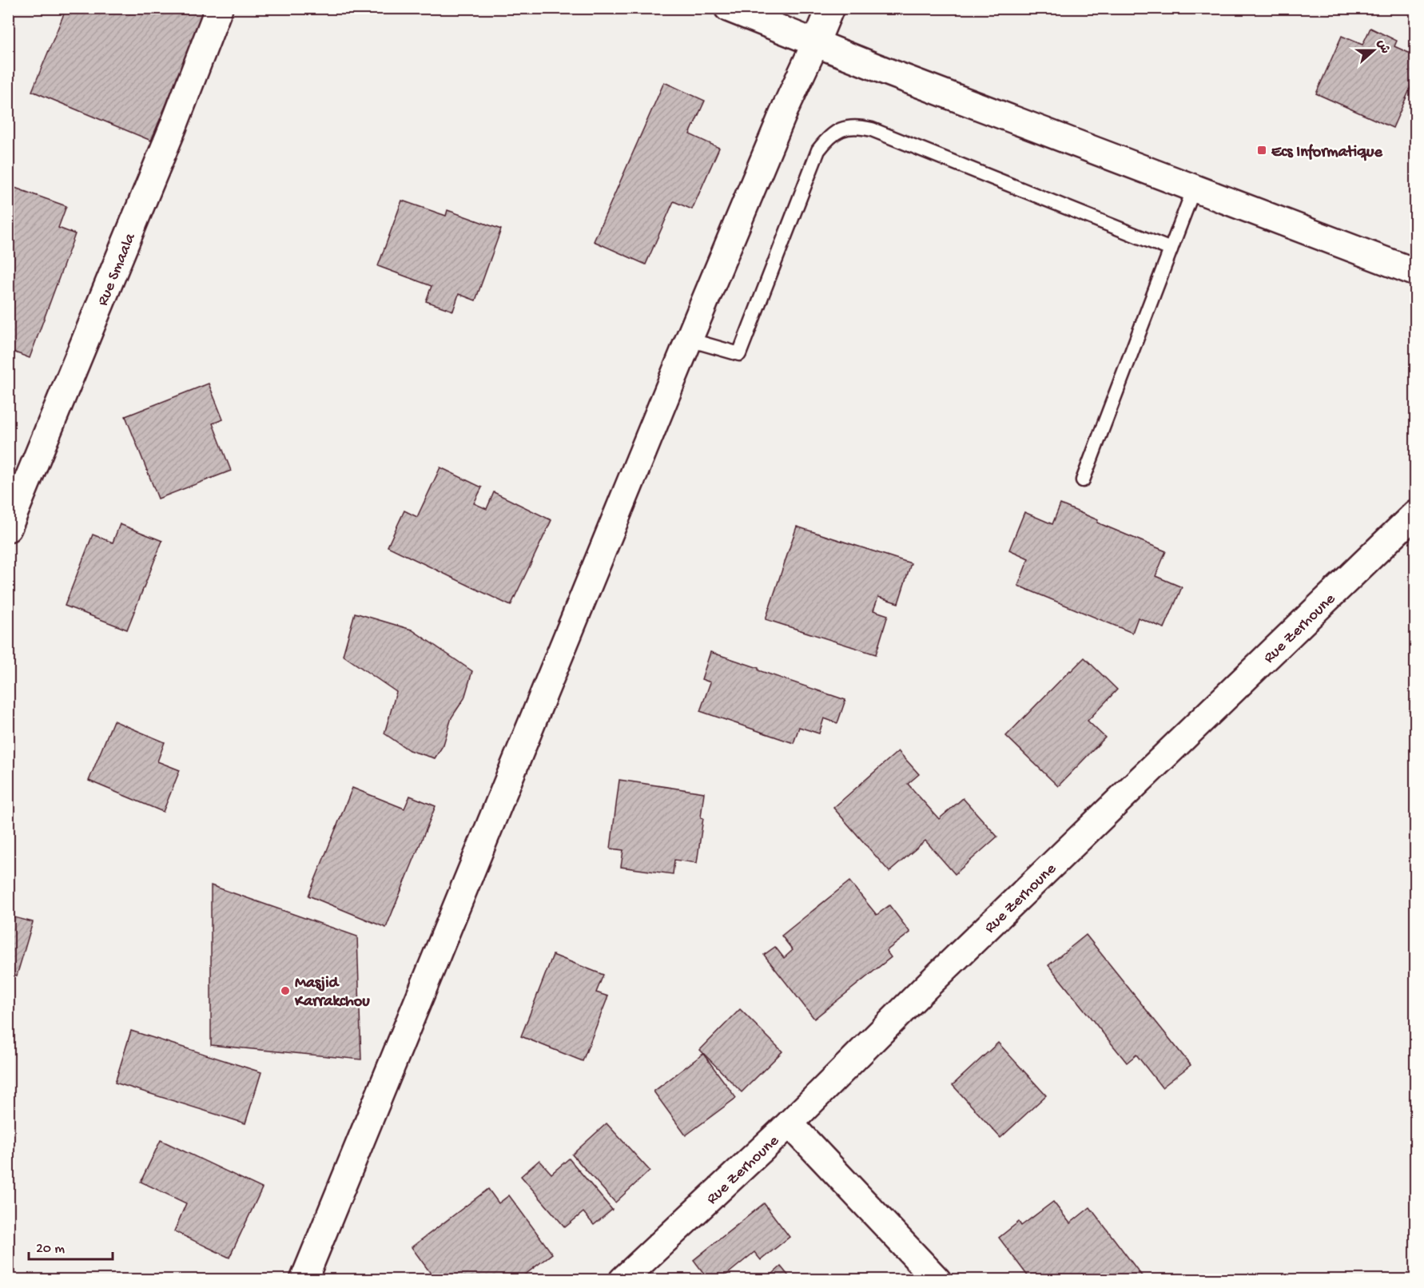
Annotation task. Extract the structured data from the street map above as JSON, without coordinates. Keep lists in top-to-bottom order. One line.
{"streets":{"street":["Rue Smaala","Rue Zerhoune"]},"places":{"transit":["Ecs Informatique"],"other":["Masjid Karrakchou"]},"scale_bar":"20 m","north":"right"}
